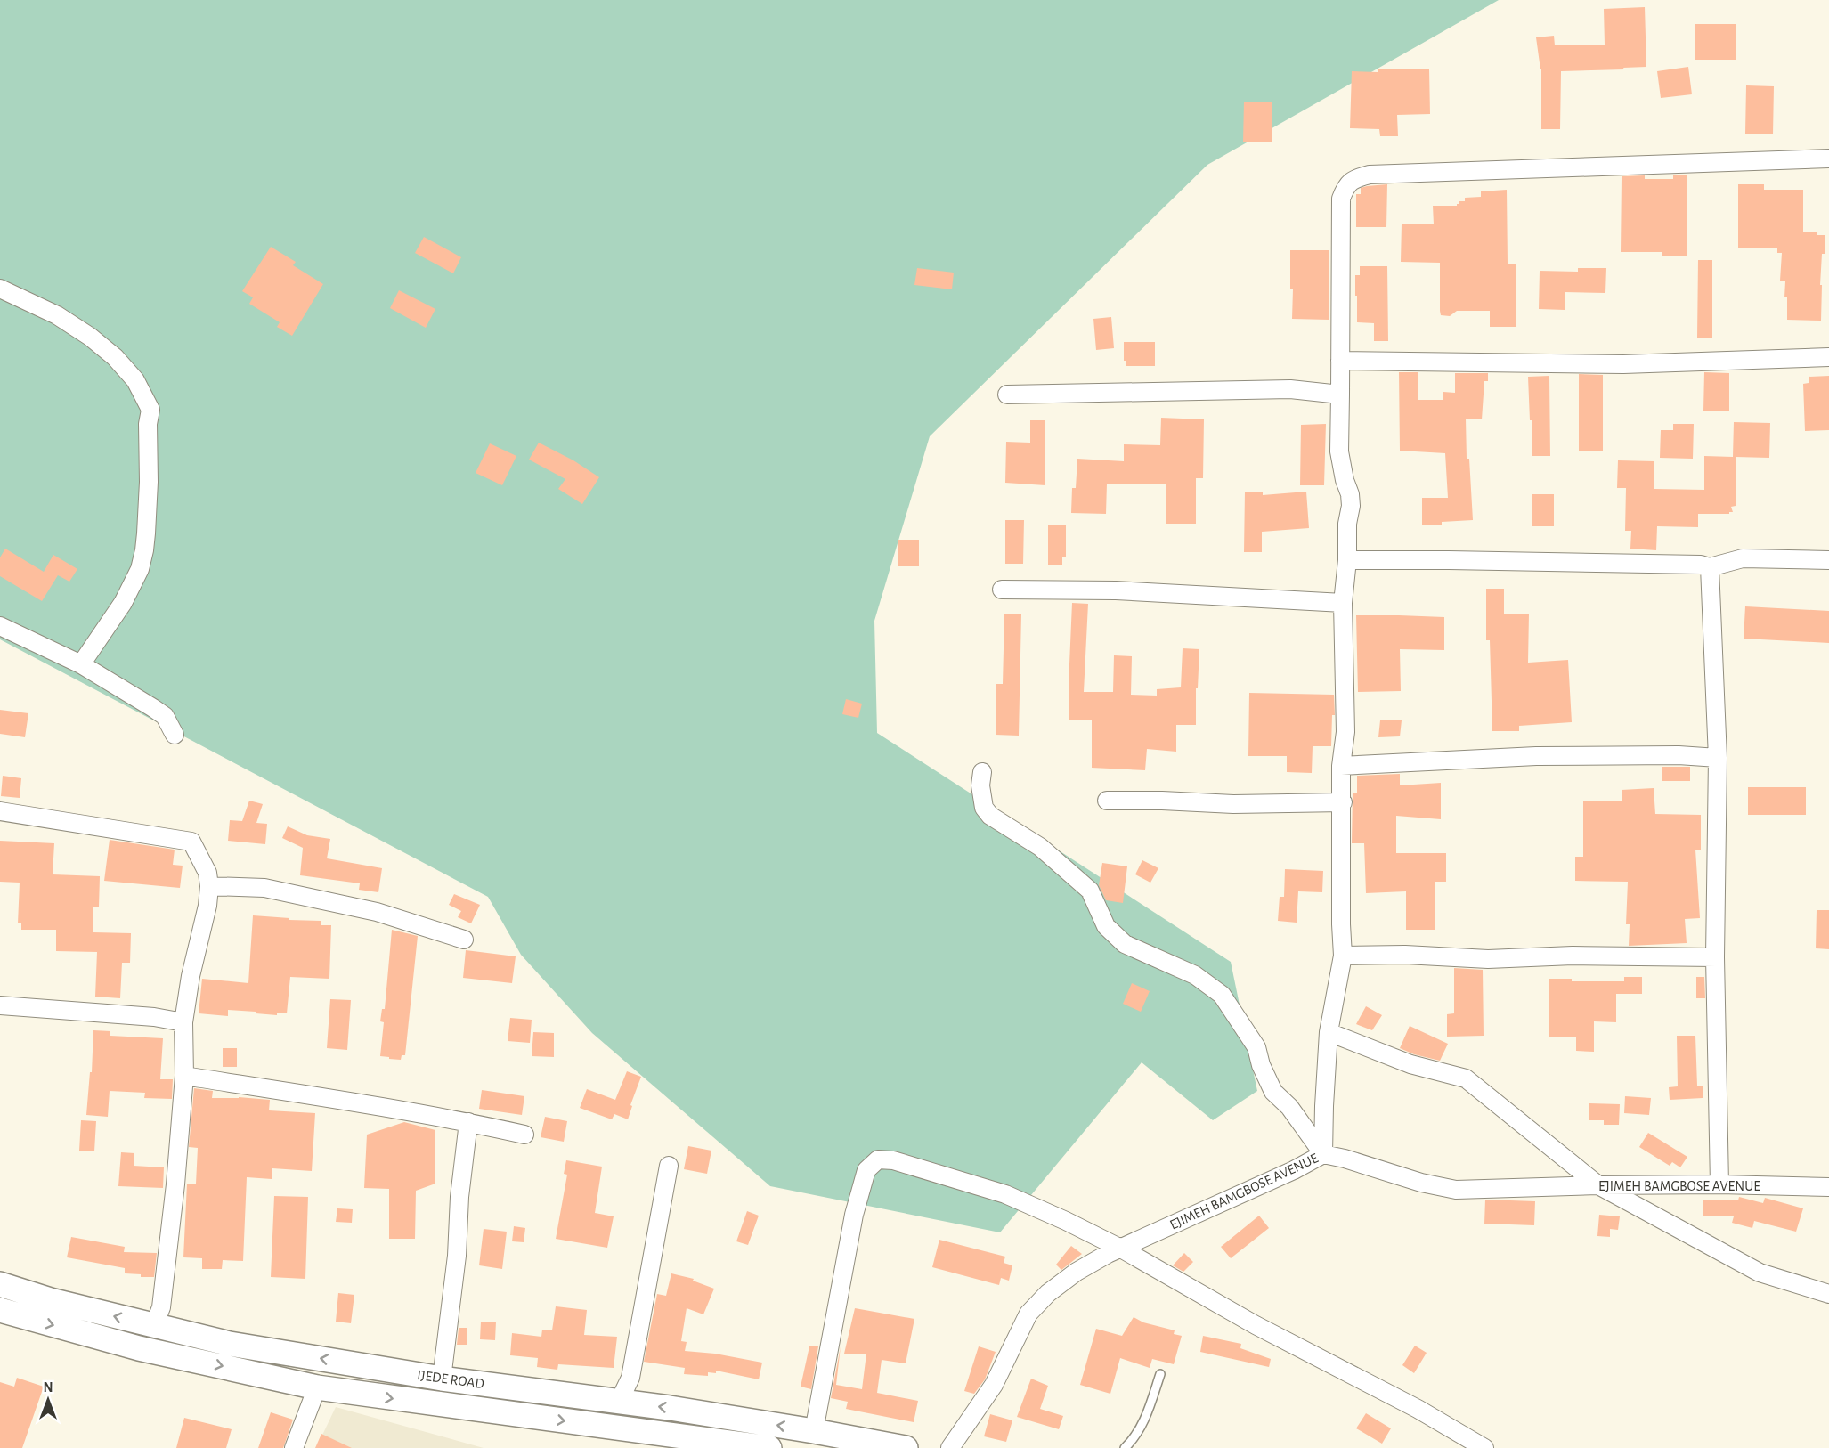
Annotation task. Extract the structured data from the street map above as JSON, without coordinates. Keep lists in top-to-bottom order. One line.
{"streets":{"main road":["IJEDE ROAD"],"street":["EJIMEH BAMGBOSE AVENUE"]},"north":"top"}
